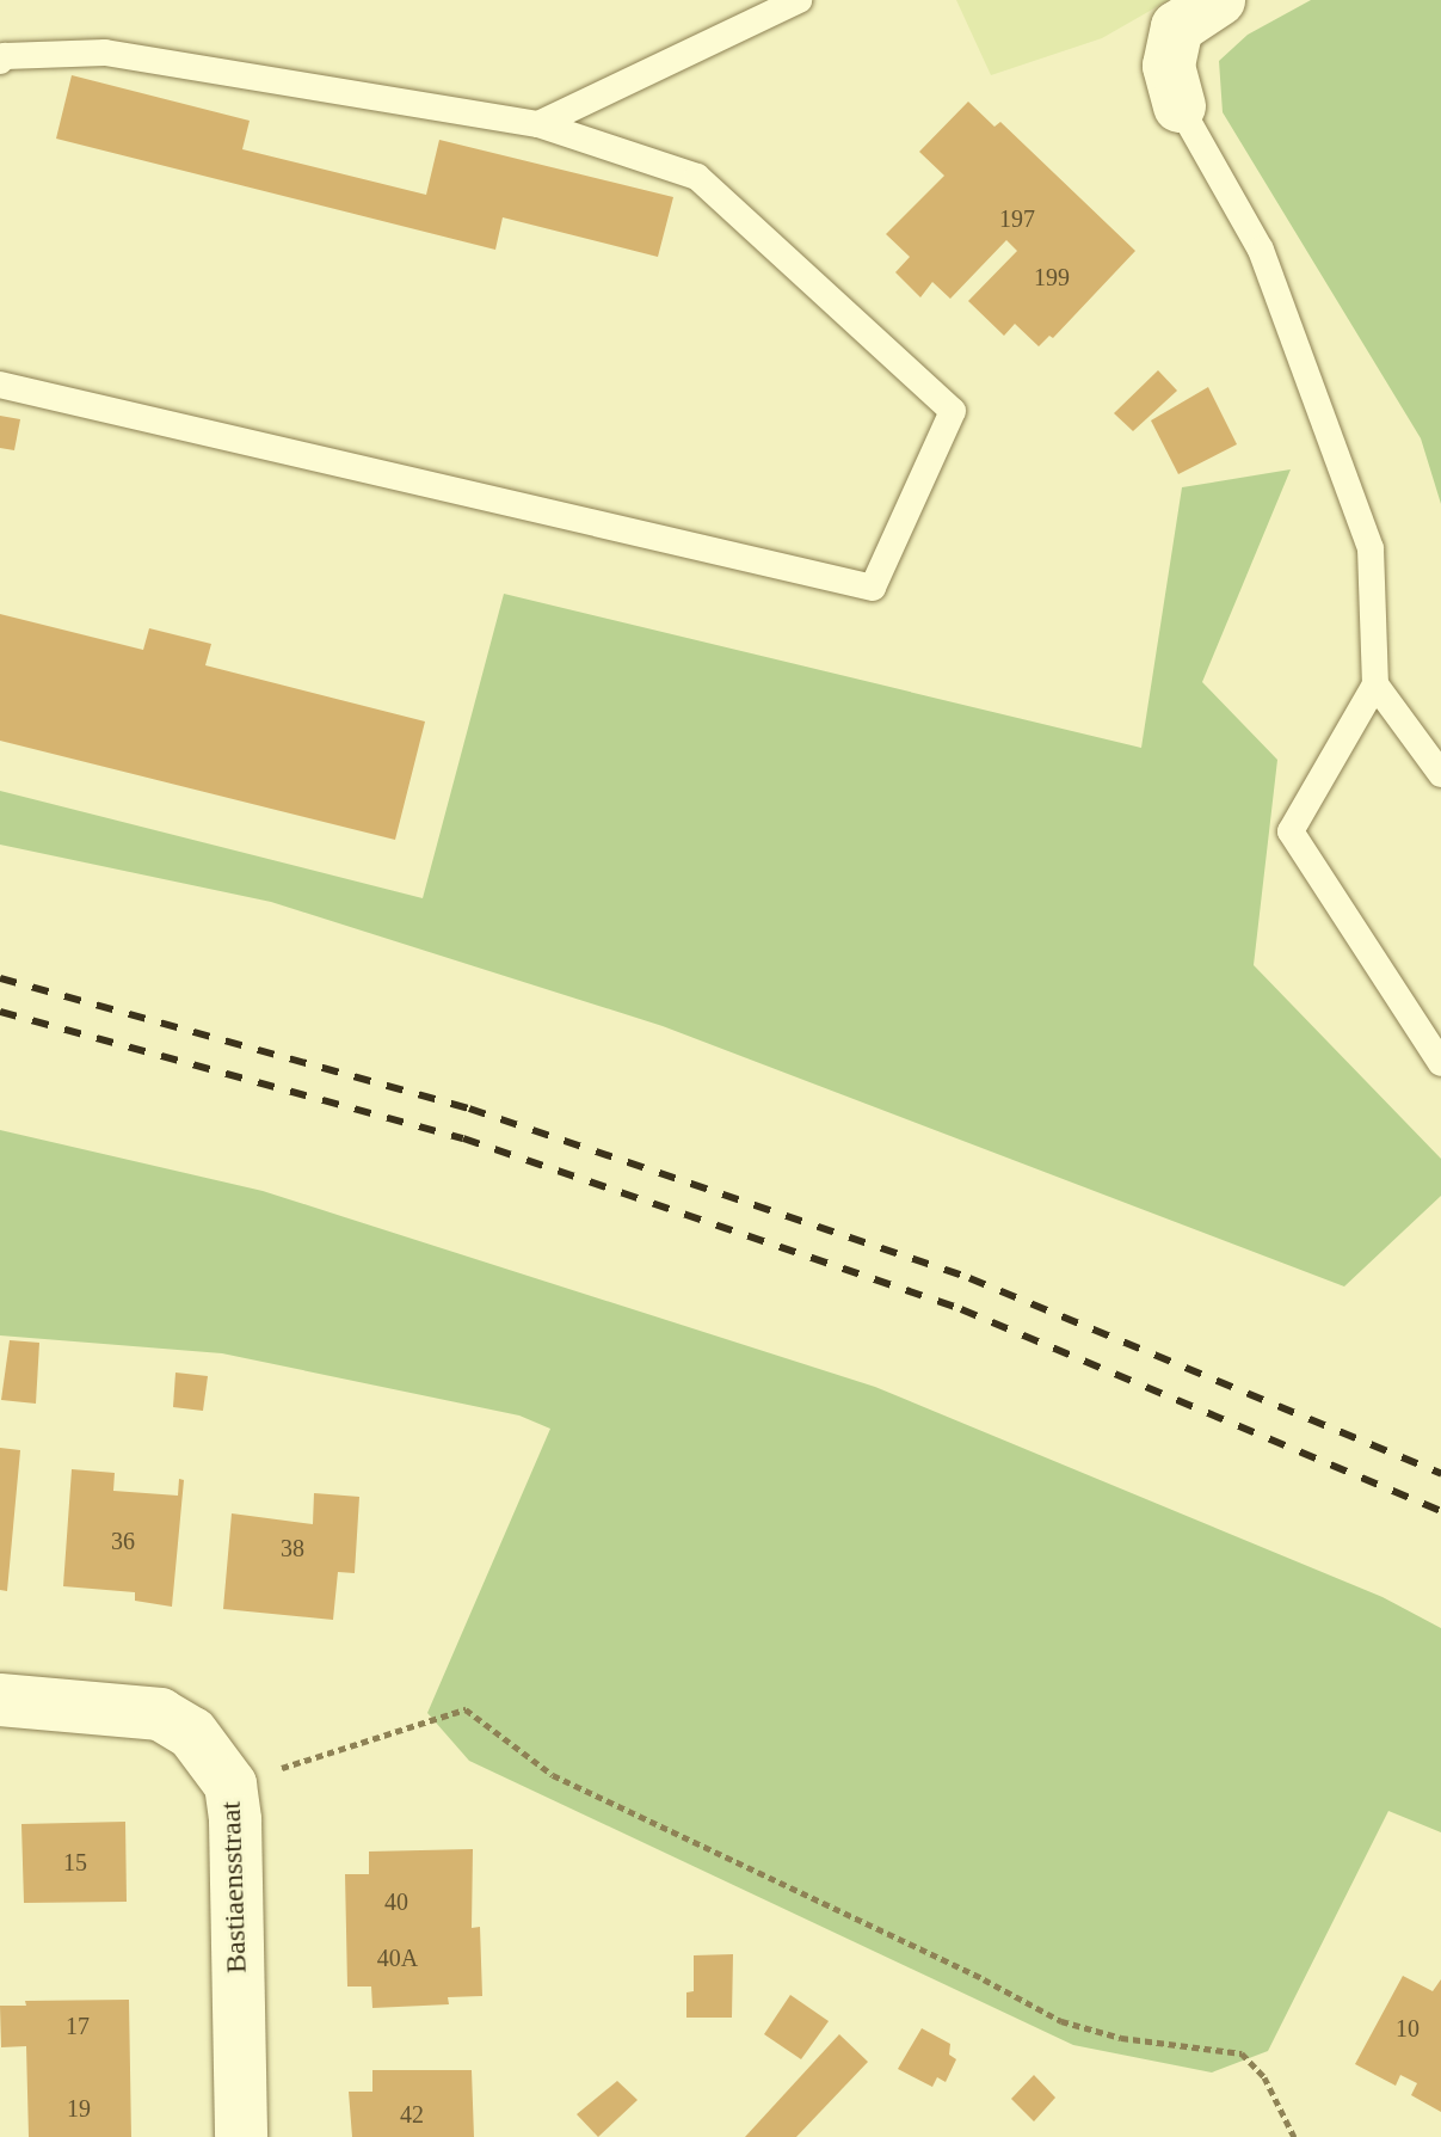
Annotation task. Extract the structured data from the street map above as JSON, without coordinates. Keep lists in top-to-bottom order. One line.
{"streets":{"street":["Bastiaensstraat"]},"house_numbers":["197","199","36","38","15","40","40A","17","10","19","42"]}
